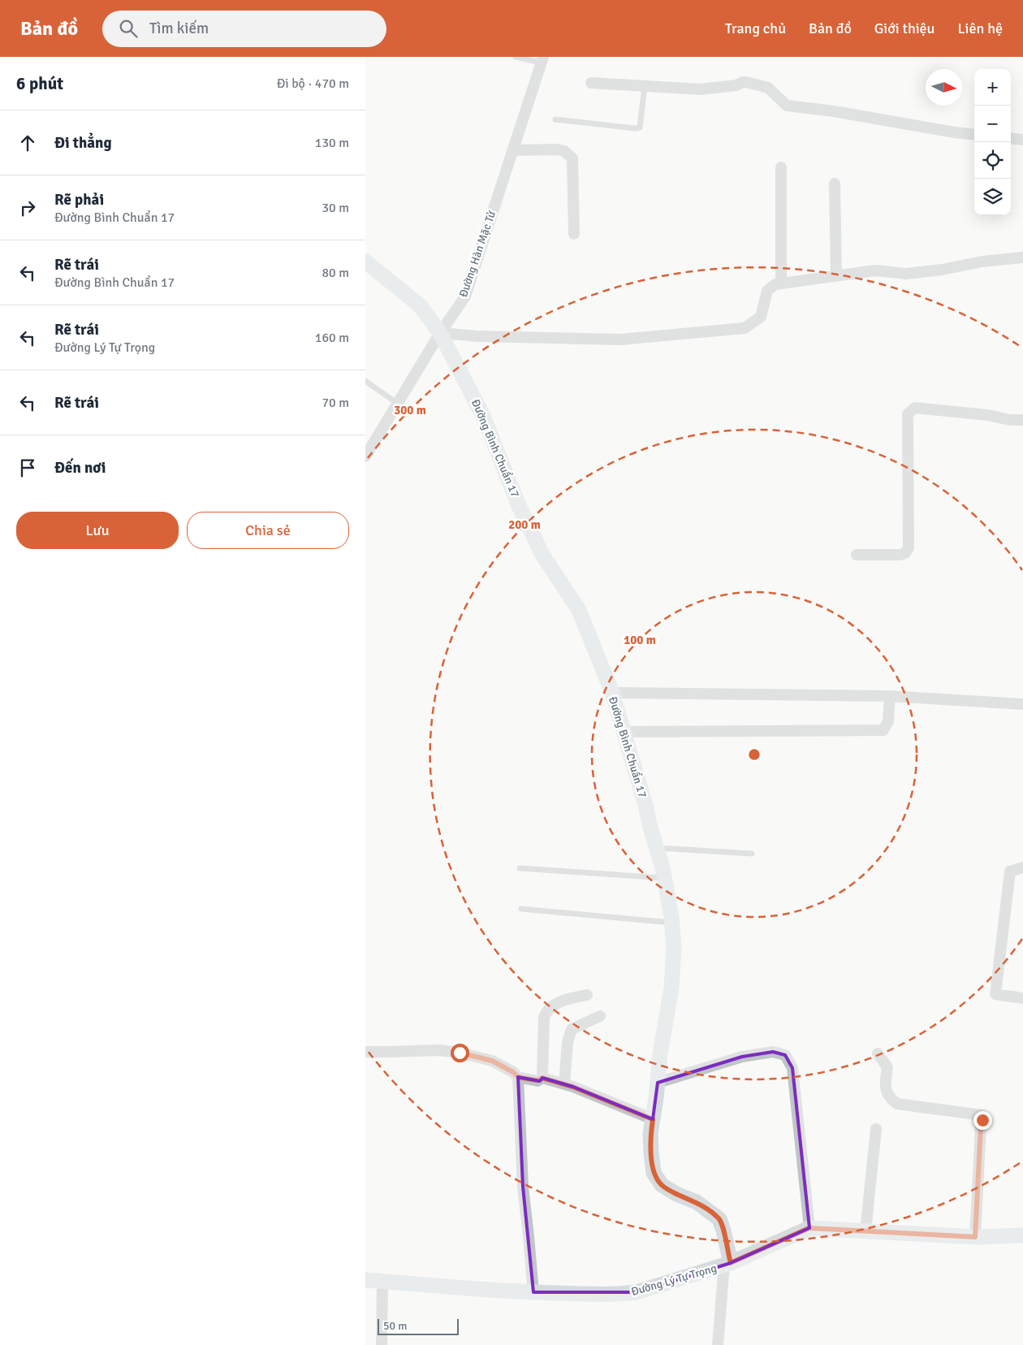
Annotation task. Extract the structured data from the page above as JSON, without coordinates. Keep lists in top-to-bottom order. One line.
{"streets":{"street":["Đường Hàn Mặc Tử","Đường Bình Chuẩn 17","Đường Lý Tự Trọng"]},"crossings":[["Đường Hàn Mặc Tử","Đường Bình Chuẩn 17"],["Đường Bình Chuẩn 17","Đường Lý Tự Trọng"]],"scale_bar":"50 m","north":"right","page":{"header":"Bản đồ","search":"Tìm kiếm","nav":["Trang chủ","Bản đồ","Giới thiệu","Liên hệ"],"heading":["6 phút","Đi bộ · 470 m"],"map_buttons":["+","−"],"list":[["Đi thẳng","130 m"],["Rẽ phải","Đường Bình Chuẩn 17","30 m"],["Rẽ trái","Đường Bình Chuẩn 17","80 m"],["Rẽ trái","Đường Lý Tự Trọng","160 m"],["Rẽ trái","70 m"],"Đến nơi"],"buttons":["Lưu","Chia sẻ"],"scale":"50 m"},"rings":["300 m","200 m","100 m"]}
